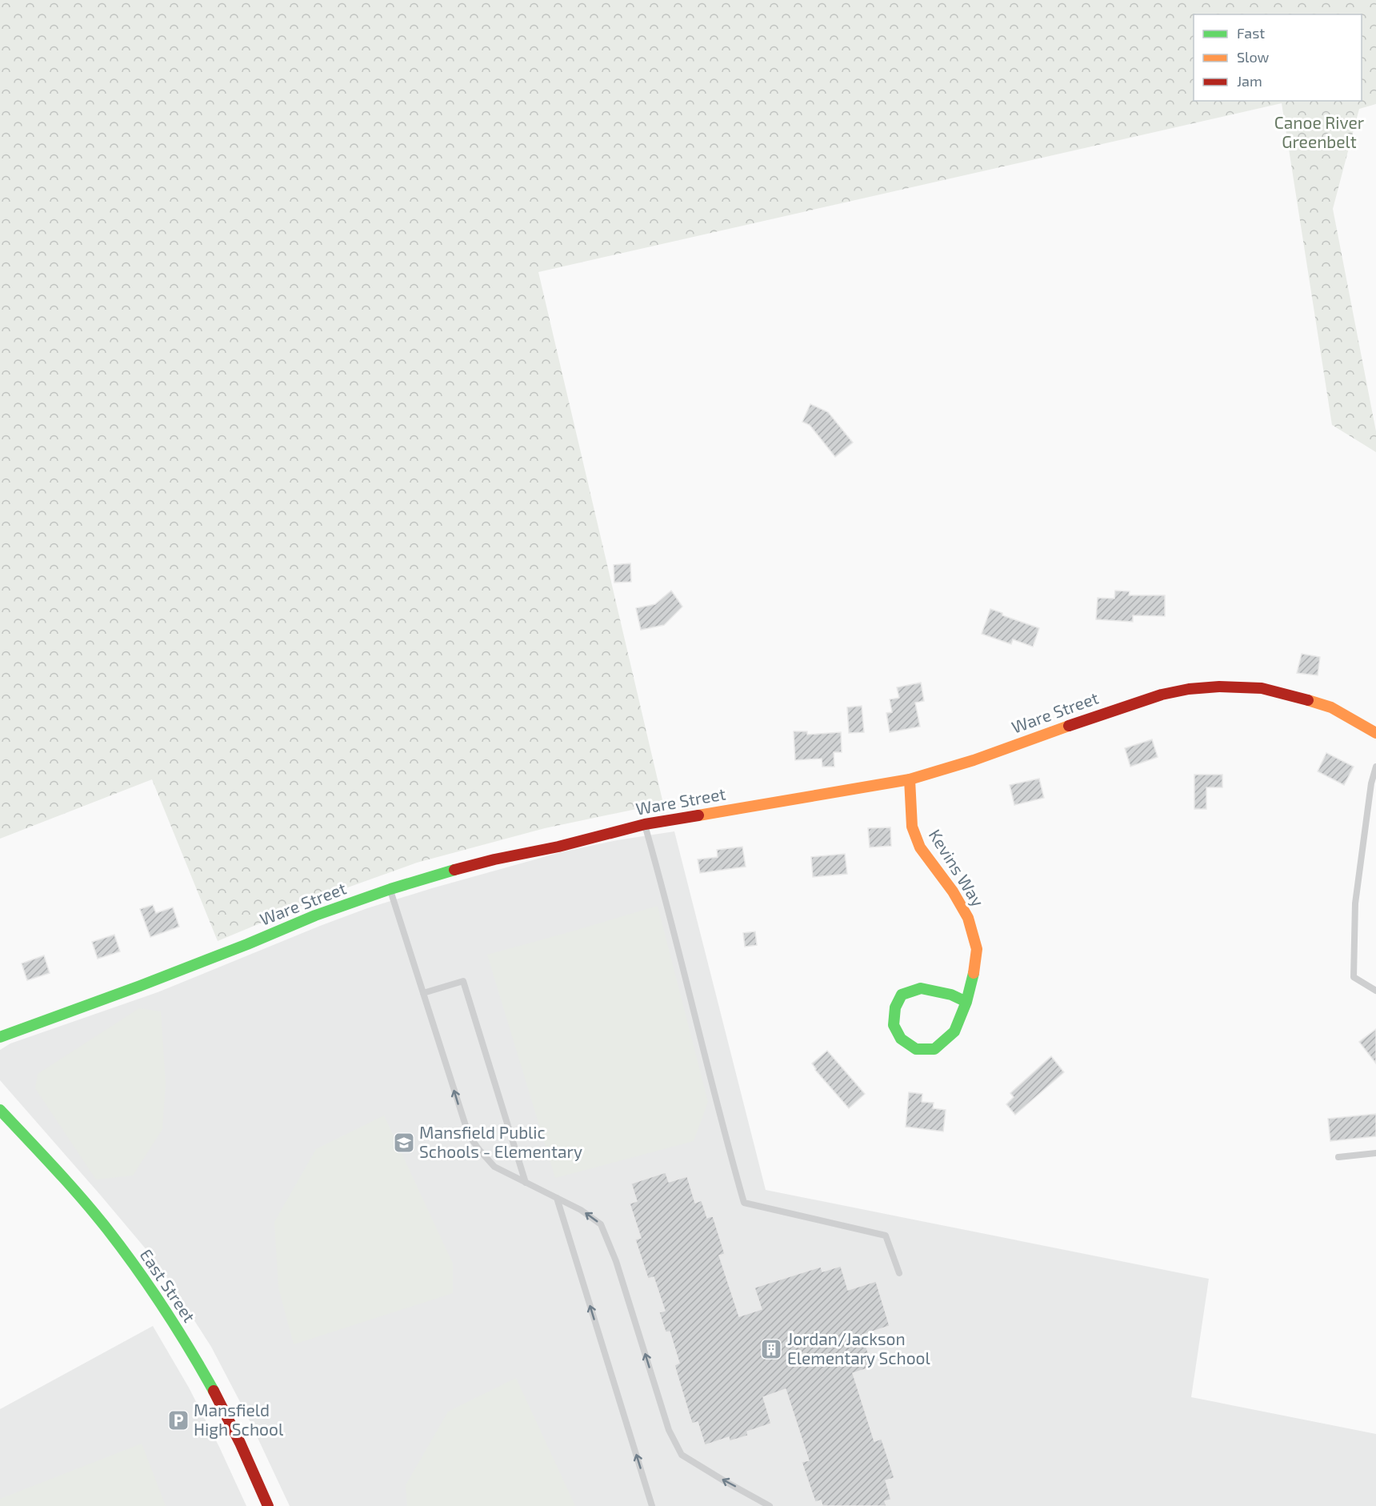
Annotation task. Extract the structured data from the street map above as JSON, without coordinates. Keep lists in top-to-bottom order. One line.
{"streets":{"street":["Ware Street","Kevins Way","East Street"]},"crossings":[["Ware Street","Kevins Way"]],"parks":["Canoe River Greenbelt"],"places":{"school or university":["Mansfield Public Schools - Elementary"],"building":["Jordan/Jackson Elementary School"],"parking":["Mansfield High School"]},"legend":["Fast","Slow","Jam"]}
